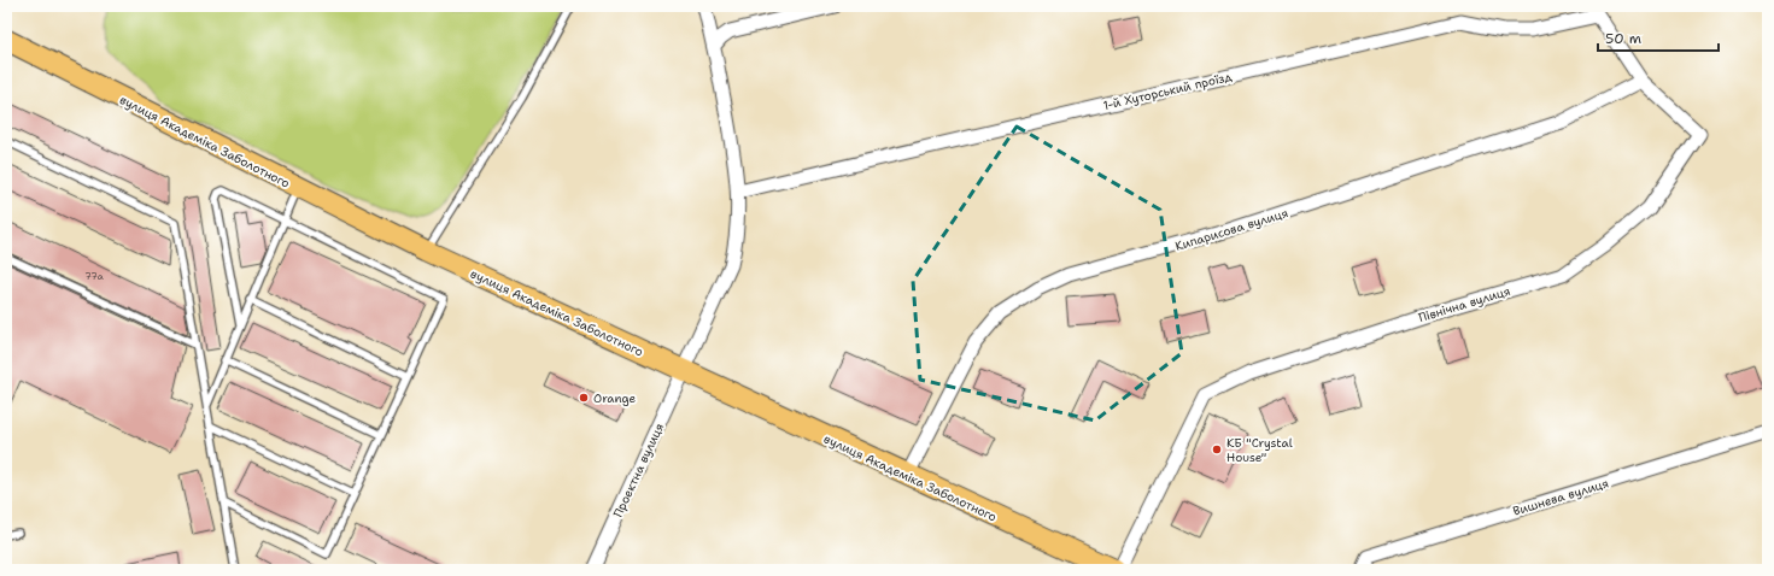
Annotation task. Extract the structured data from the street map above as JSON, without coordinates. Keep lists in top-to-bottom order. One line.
{"streets":{"main road":["вулиця Академіка Заболотного"],"street":["1-й Хуторський проїзд","Кипарисова вулиця","Північна вулиця","Проектна вулиця","Вишнева вулиця"]},"crossings":[["1-й Хуторський проїзд","Північна вулиця"],["1-й Хуторський проїзд","Проектна вулиця"],["вулиця Академіка Заболотного","Кипарисова вулиця"],["вулиця Академіка Заболотного","Проектна вулиця"],["Кипарисова вулиця","Північна вулиця"]],"places":["Orange","КБ \"Crystal House\""],"house_numbers":["77а"],"scale_bar":"50 m"}
